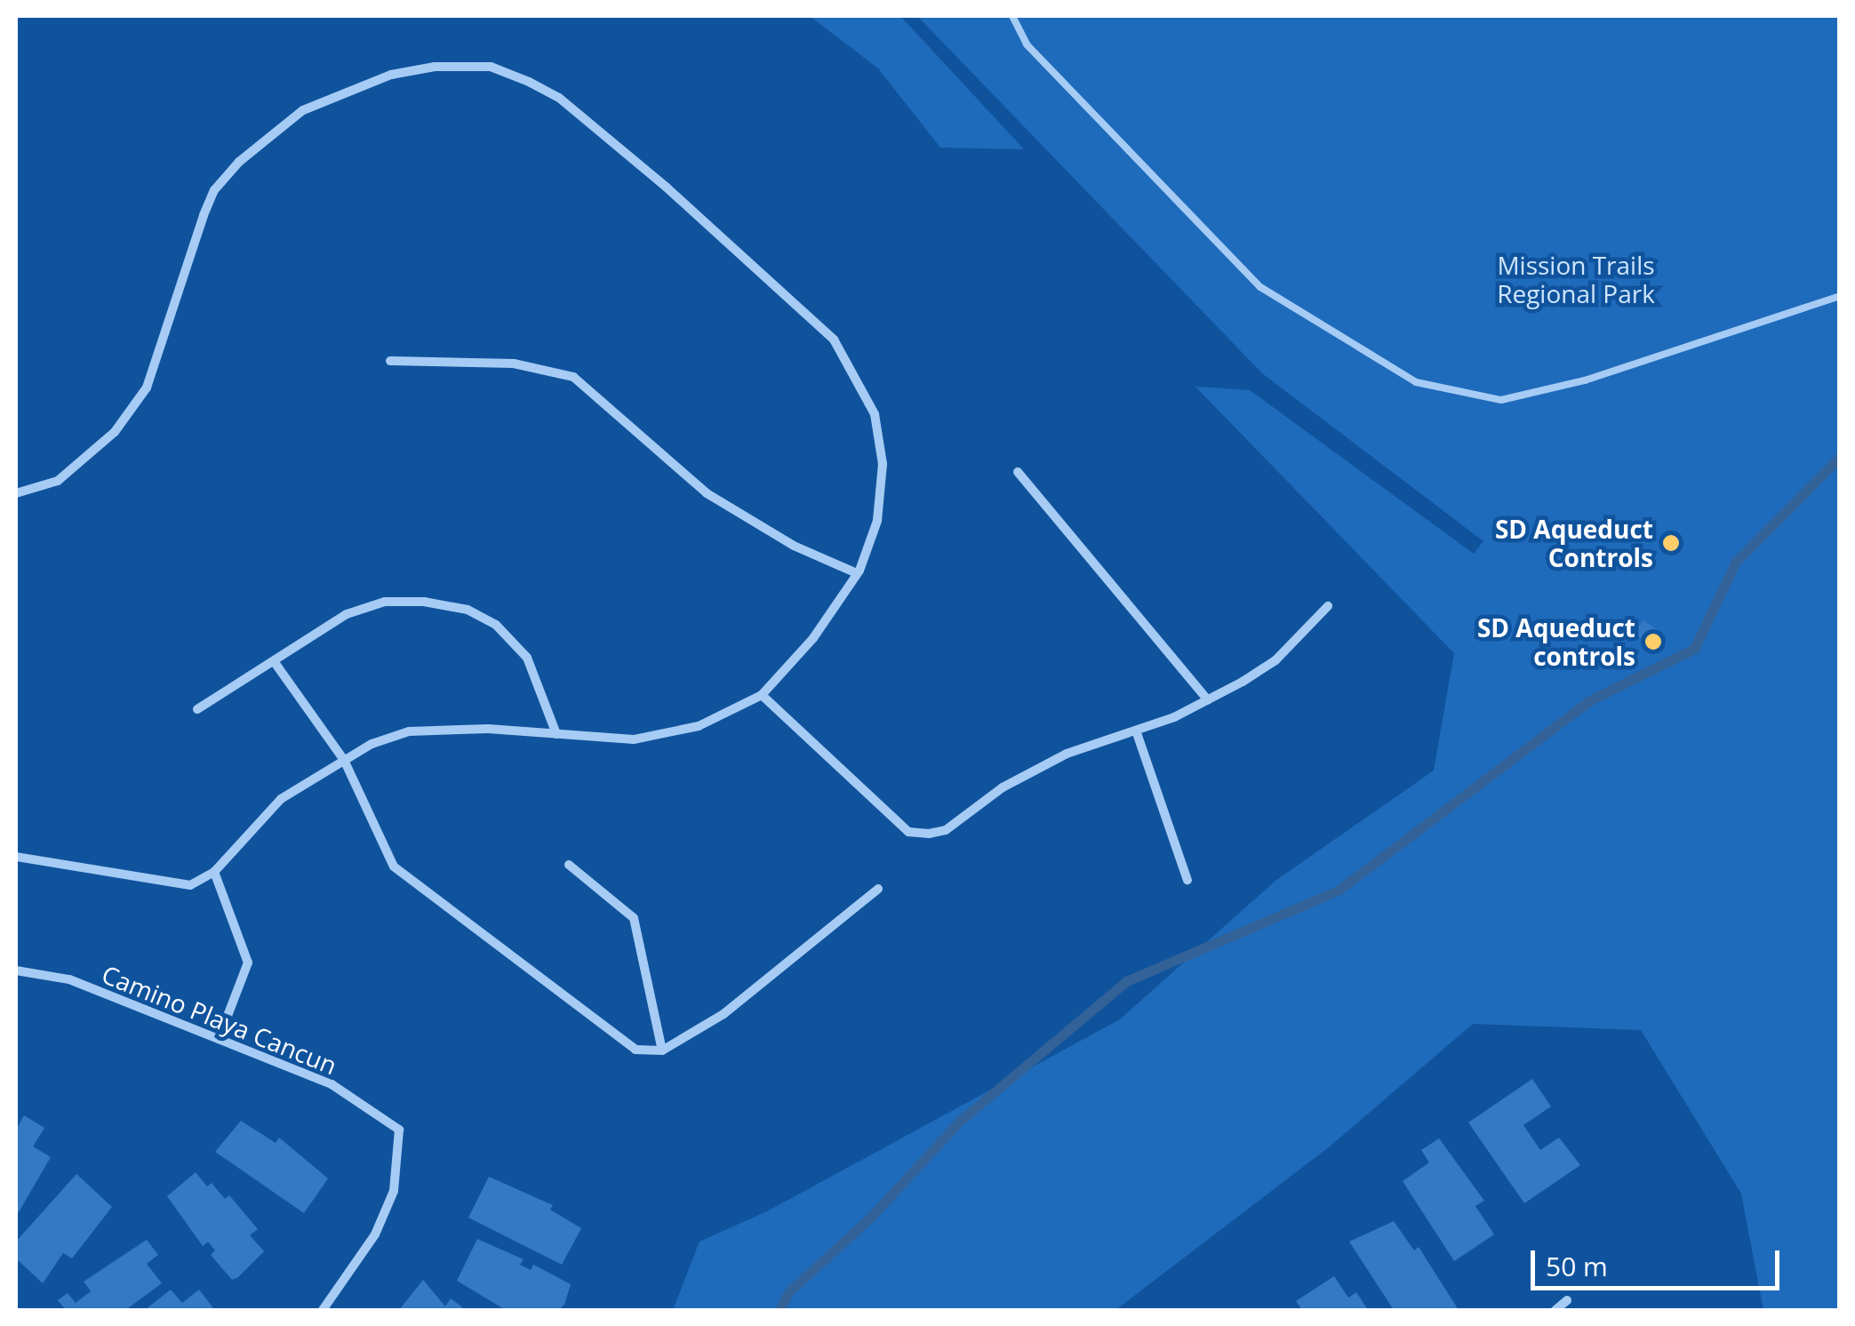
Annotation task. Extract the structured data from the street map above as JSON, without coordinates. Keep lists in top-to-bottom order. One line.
{"streets":{"street":["Camino Playa Cancun"]},"parks":["Mission Trails Regional Park"],"places":["SD Aqueduct Controls","SD Aqueduct controls"],"scale_bar":"50 m"}
